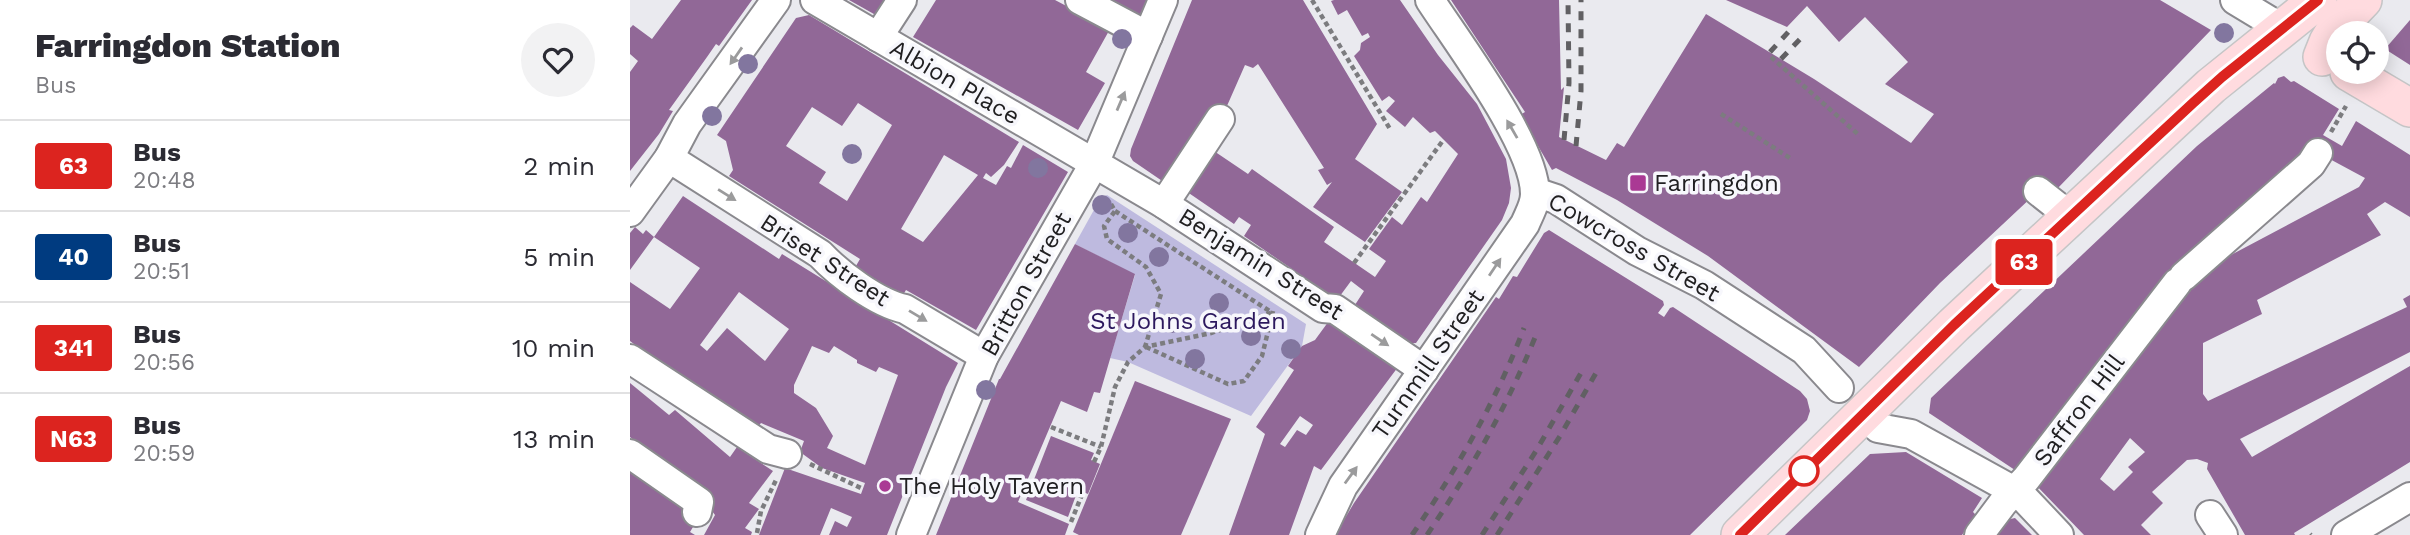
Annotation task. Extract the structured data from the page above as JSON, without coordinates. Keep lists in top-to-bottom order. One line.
{"streets":{"street":["Albion Place","Cowcross Street","Briset Street","Benjamin Street","Britton Street","Turnmill Street","Saffron Hill"]},"crossings":[["Albion Place","Benjamin Street"],["Albion Place","Britton Street"],["Cowcross Street","Turnmill Street"],["Briset Street","Britton Street"],["Benjamin Street","Britton Street"],["Benjamin Street","Turnmill Street"]],"one_way":["Cowcross Street","Benjamin Street","Turnmill Street"],"parks":["St Johns Garden"],"places":{"transit":["Farringdon"],"other":["The Holy Tavern"]},"lines":["bus line 63"],"page":{"heading":["Farringdon Station","Bus"],"on_map":"63","list":[{"mark":"63","name":"Bus","note":"20:48","value":"2 min"},{"mark":"40","name":"Bus","note":"20:51","value":"5 min"},{"mark":"341","name":"Bus","note":"20:56","value":"10 min"},{"mark":"N63","name":"Bus","note":"20:59","value":"13 min"}]}}
